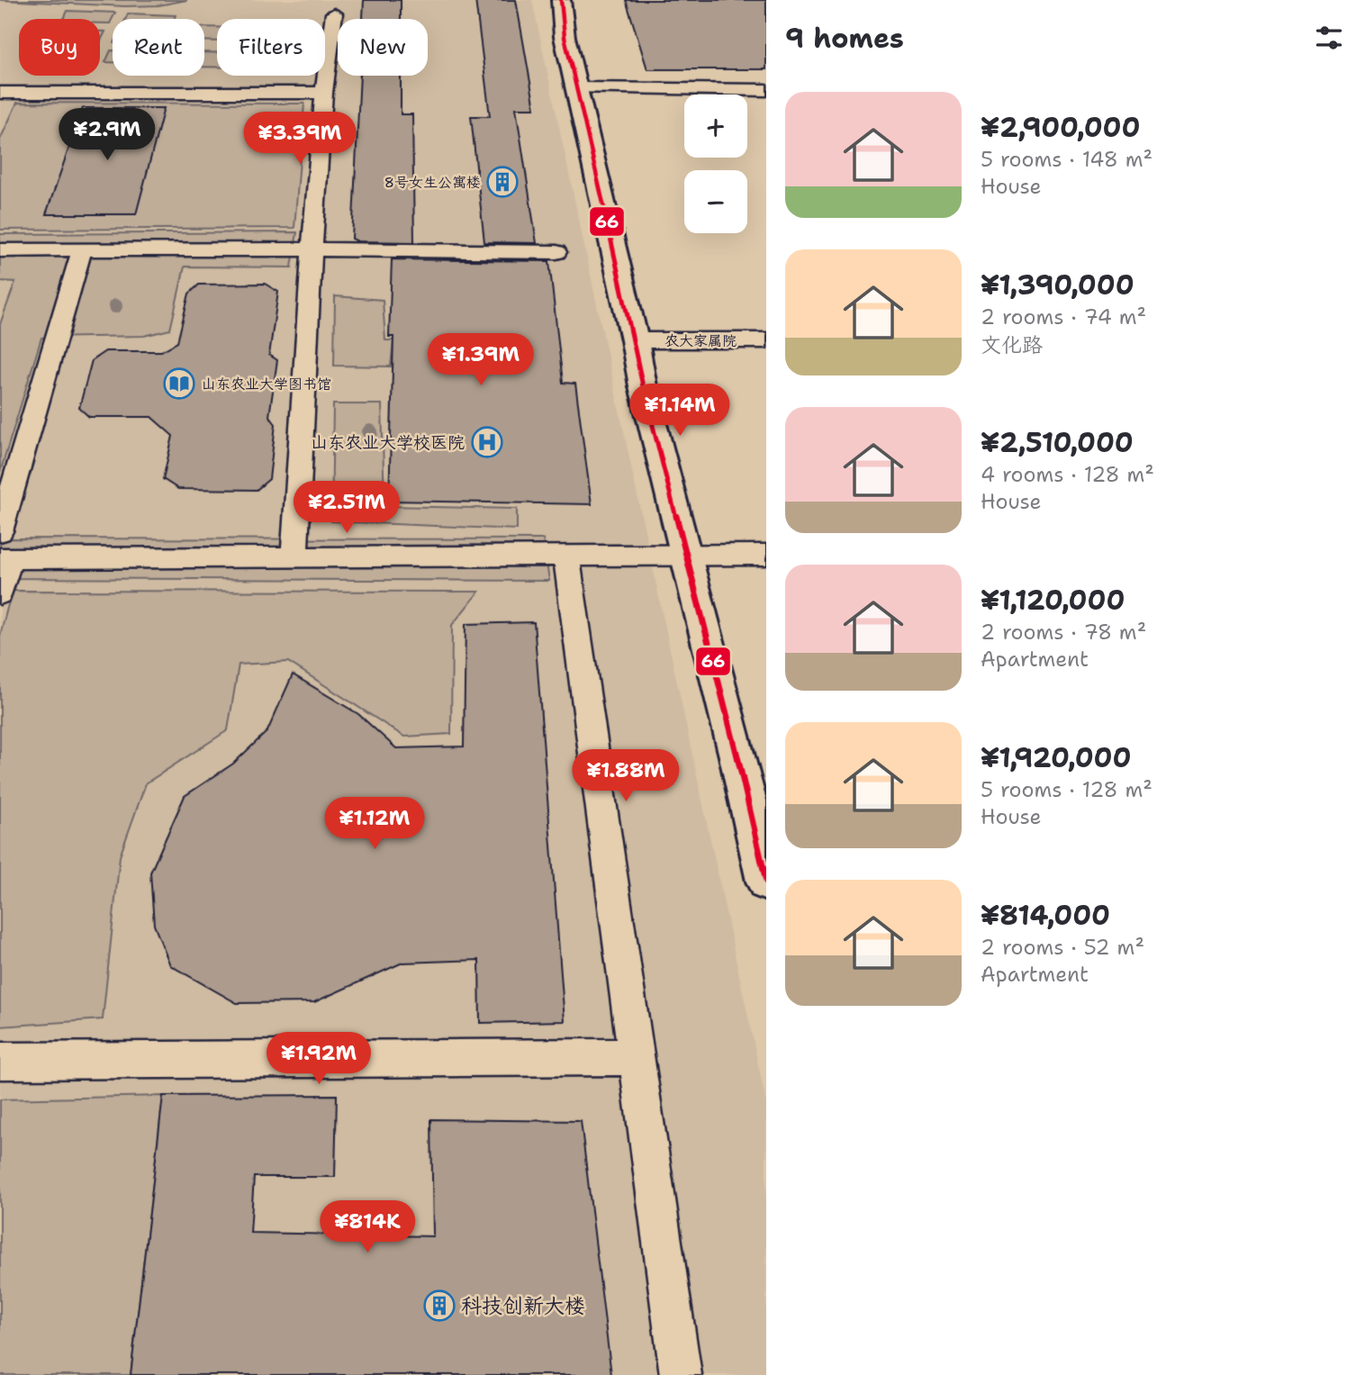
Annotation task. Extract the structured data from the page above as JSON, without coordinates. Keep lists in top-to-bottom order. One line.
{"streets":{"street":["农大家属院"]},"places":{"building":["8号女生公寓楼","科技创新大楼"],"library":["山东农业大学图书馆"],"hospital":["山东农业大学校医院"]},"lines":["transit line 66"],"page":{"heading":"9 homes","chip":["Buy","Rent","Filters","New"],"list":[{"name":"¥2,900,000","note":"5 rooms · 148 m² · House"},{"name":"¥1,390,000","note":"2 rooms · 74 m² · 文化路"},{"name":"¥2,510,000","note":"4 rooms · 128 m² · House"},{"name":"¥1,120,000","note":"2 rooms · 78 m² · Apartment"},{"name":"¥1,920,000","note":"5 rooms · 128 m² · House"},{"name":"¥814,000","note":"2 rooms · 52 m² · Apartment"}],"map_buttons":["+","−"],"price":["¥2.9M","¥3.39M","¥1.39M","¥1.14M","¥2.51M","¥1.88M","¥1.12M","¥1.92M","¥814K"]}}
